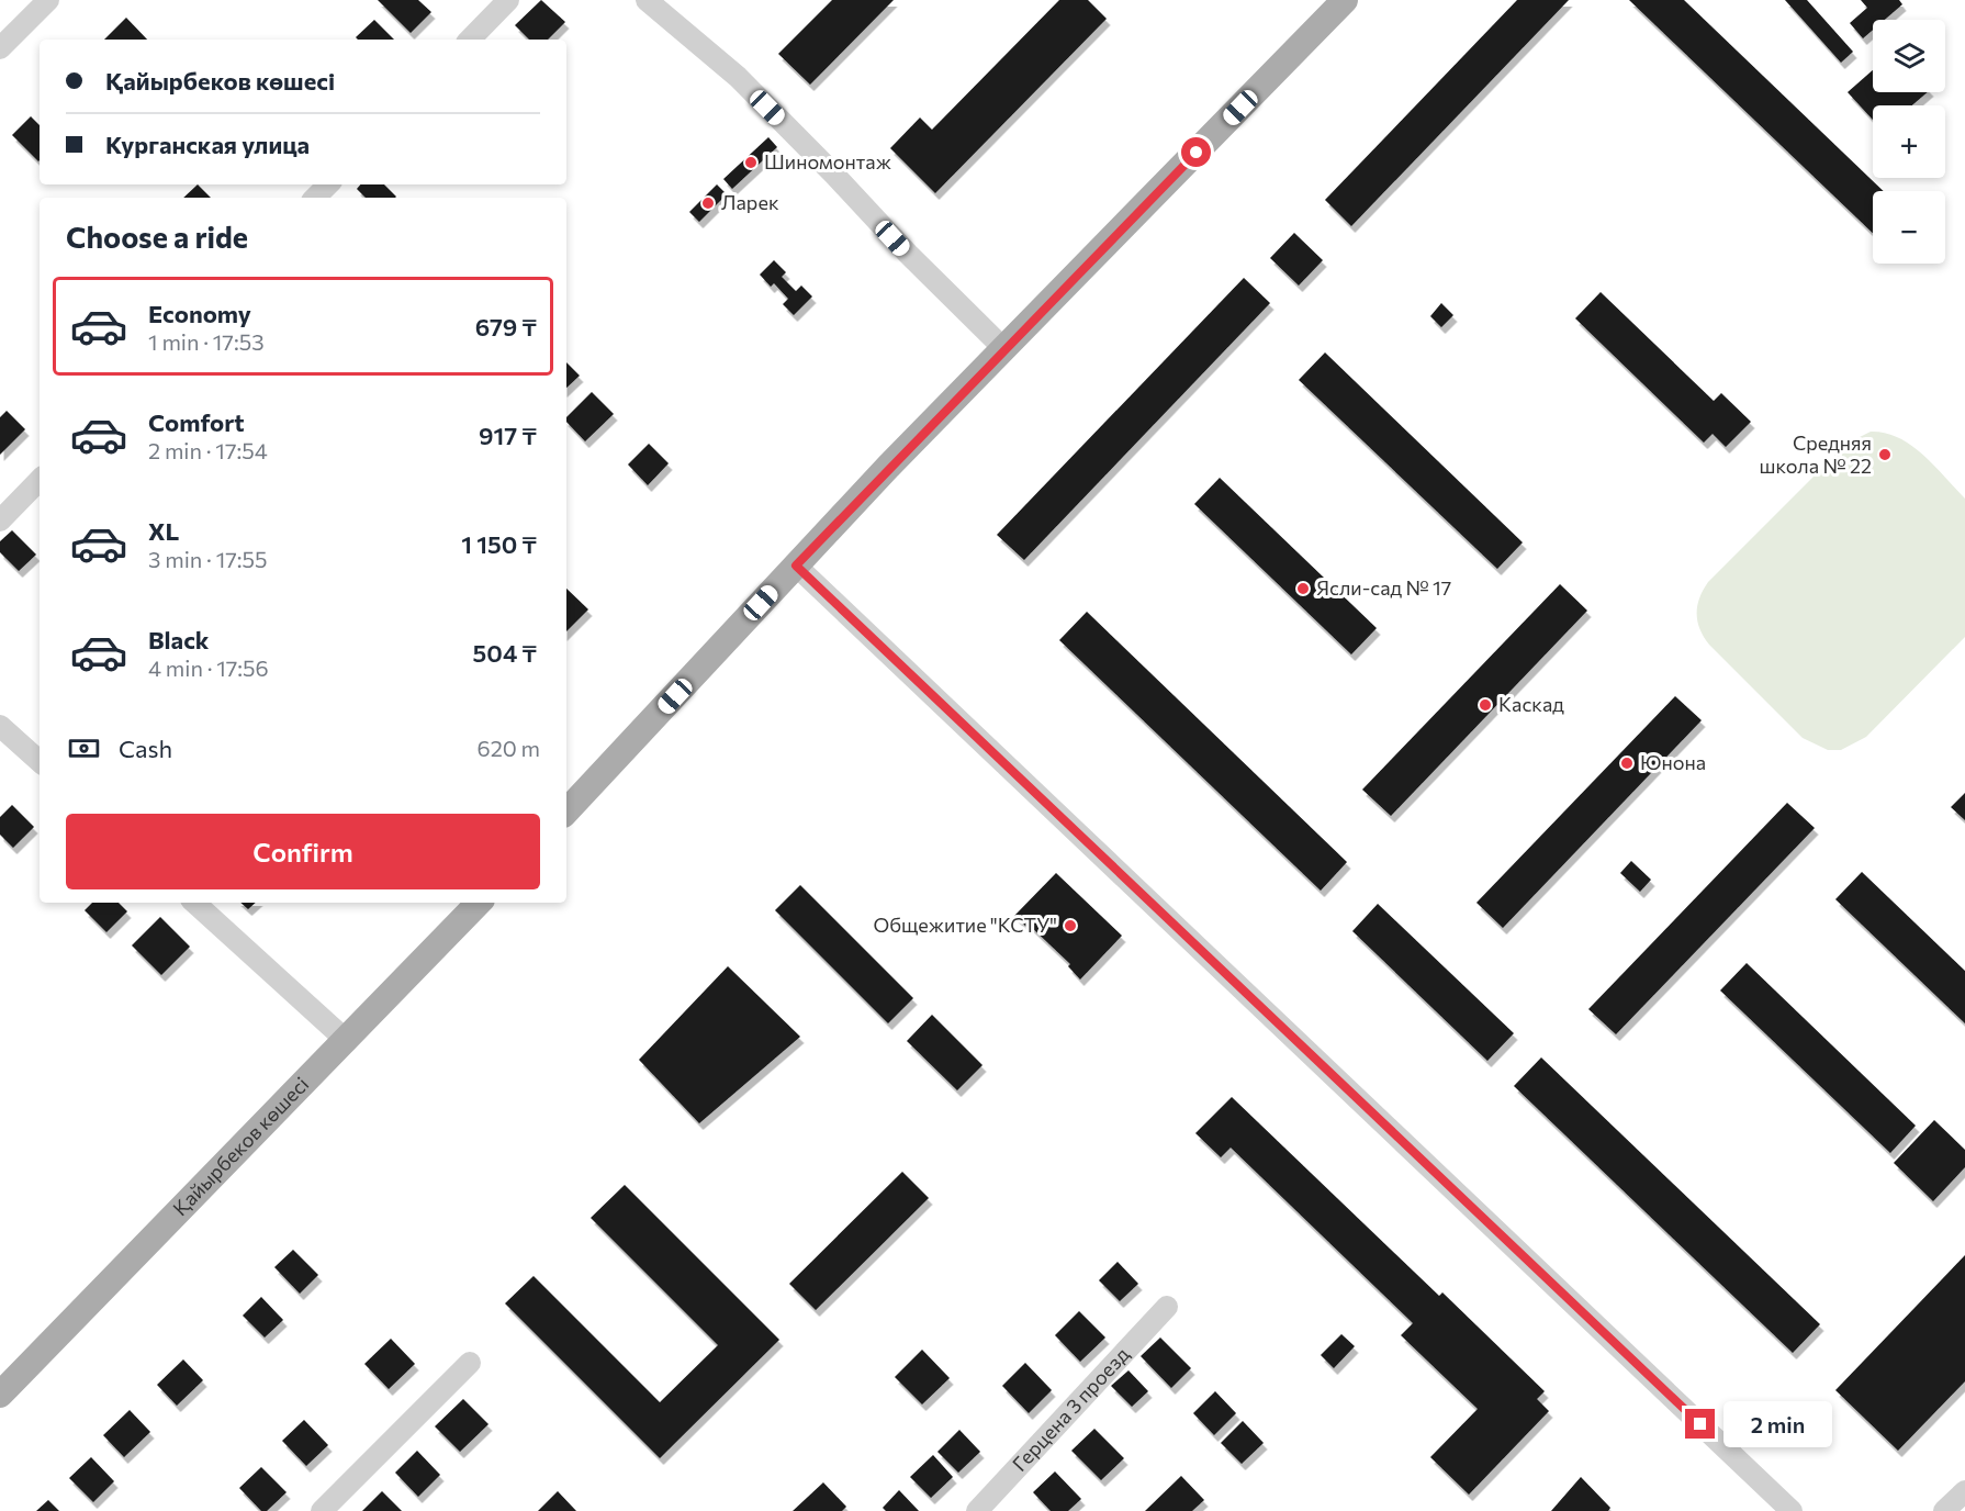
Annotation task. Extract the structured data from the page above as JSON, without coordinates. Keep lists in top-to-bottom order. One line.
{"streets":{"main road":["Қайырбеков көшесі"],"street":["Герцена 3 проезд"]},"places":["Шиномонтаж","Ларек","Средняя школа № 22","Ясли-сад № 17","Каскад","Юнона","Общежитие \"КСТУ\""],"page":{"map_buttons":["+","−"],"banner":["Қайырбеков көшесі","Курганская улица"],"heading":"Choose a ride","list":[{"name":"Economy","note":"1 min · 17:53","value":"679 ₸"},{"name":"Comfort","note":"2 min · 17:54","value":"917 ₸"},{"name":"XL","note":"3 min · 17:55","value":"1 150 ₸"},{"name":"Black","note":"4 min · 17:56","value":"504 ₸"}],"pay":["Cash","620 m"],"buttons":"Confirm","bubble":"2 min"}}
